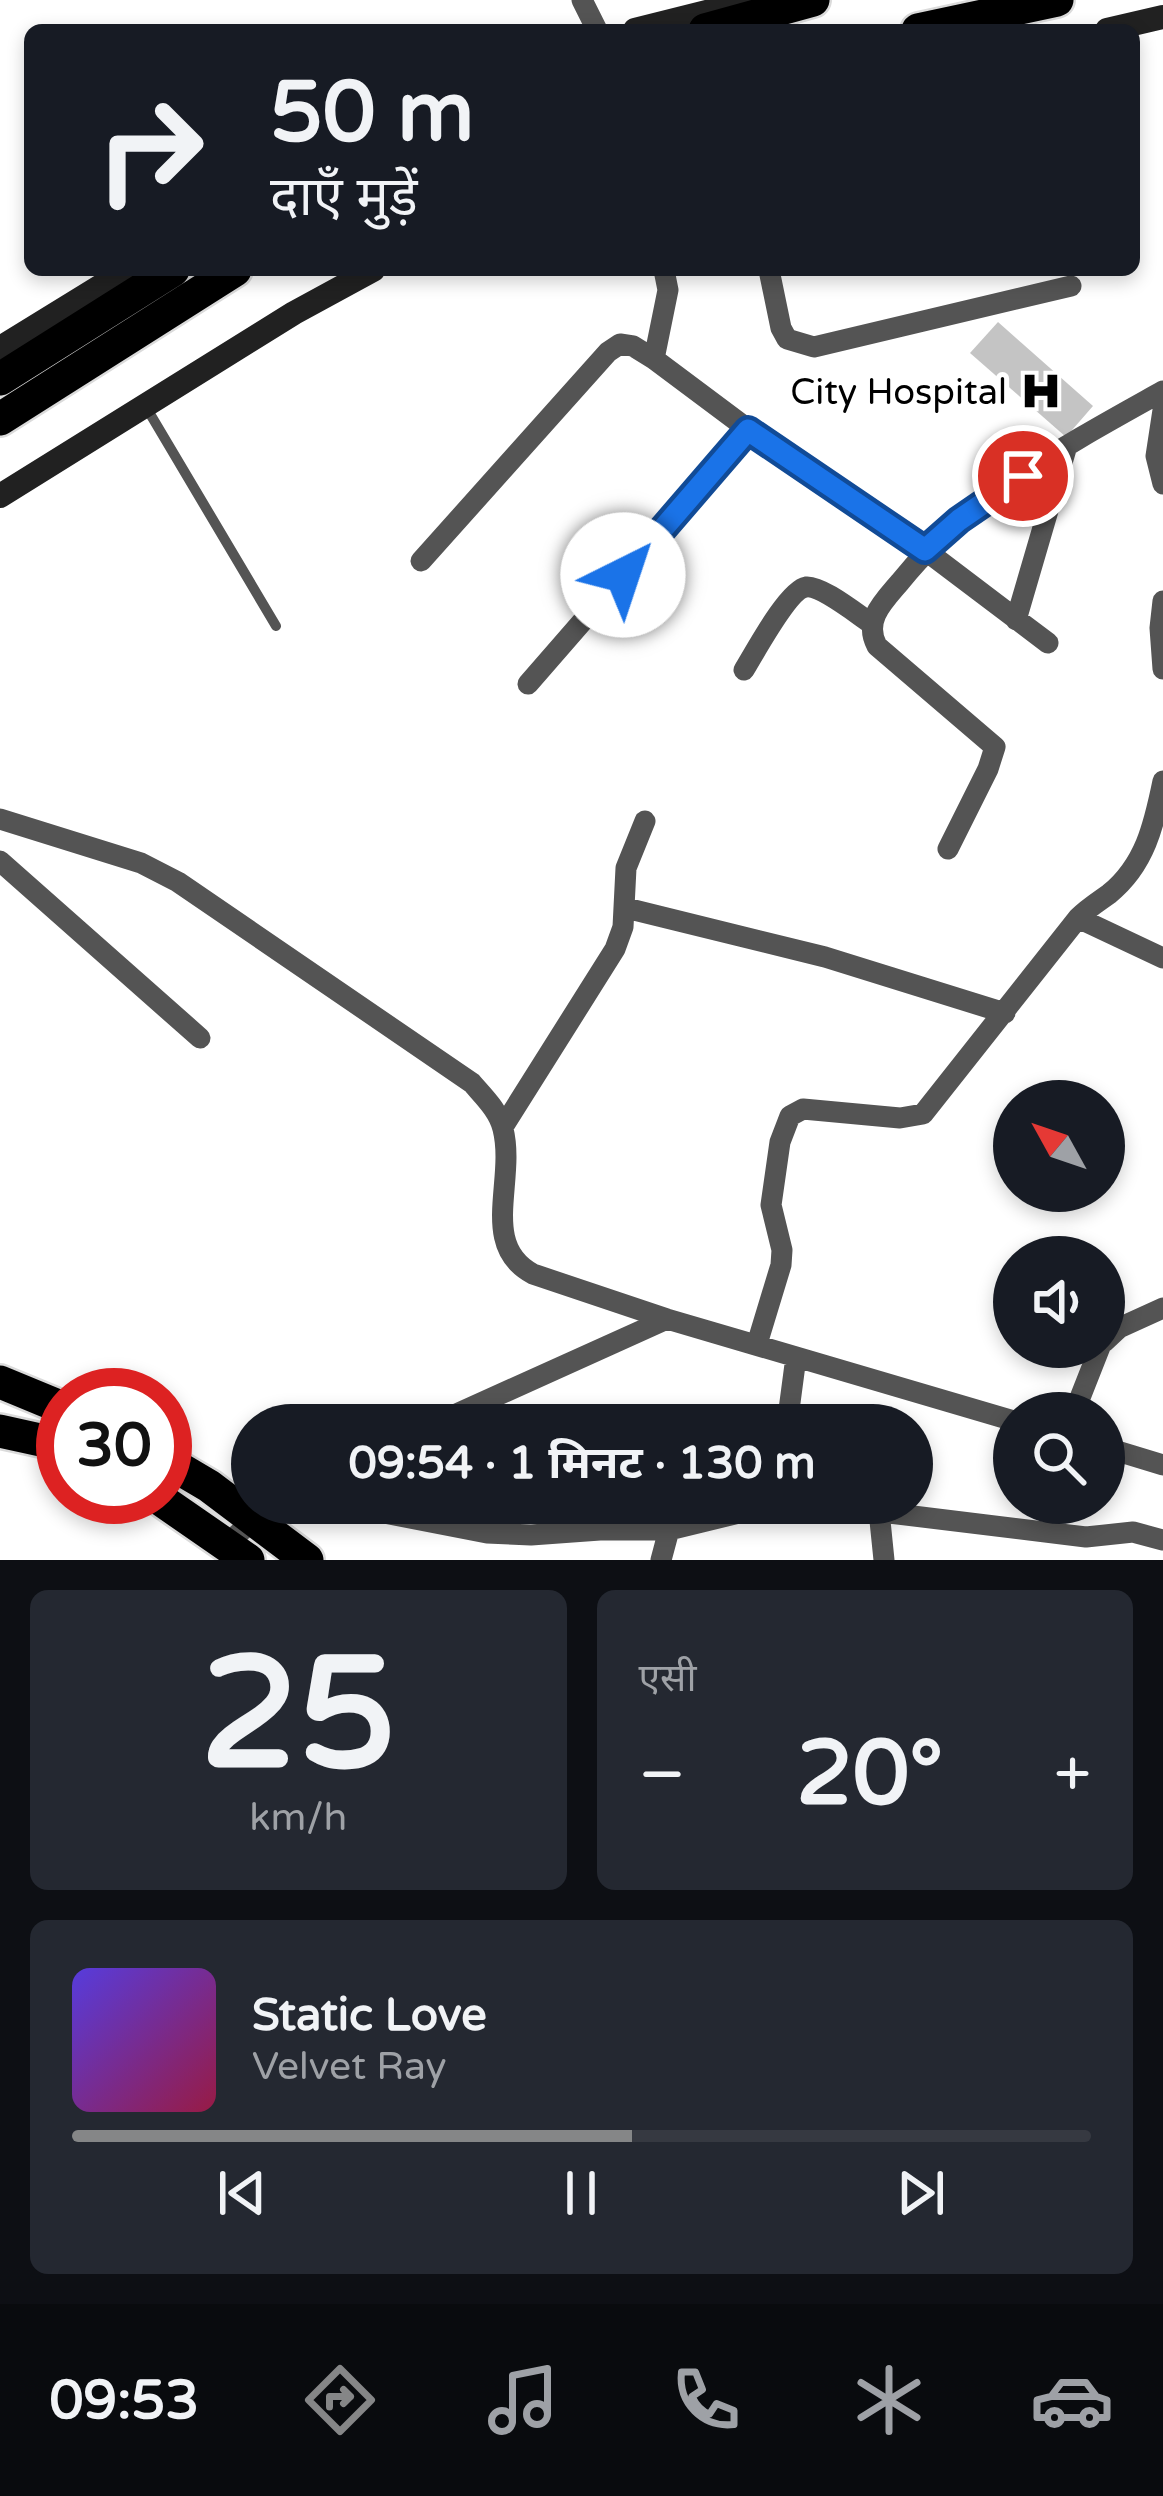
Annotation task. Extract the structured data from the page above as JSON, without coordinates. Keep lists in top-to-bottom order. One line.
{"places":{"hospital":["City Hospital"]},"north":"top left","page":{"turn":["50 m","दाएँ मुड़ें"],"limit":"30","trip":"09:54 · 1 मिनट · 130 m","tile":[["25","km/h"],"एसी"],"heat":["−","20°","+"],"song":["Static Love","Velvet Ray"],"tabs":"09:53"}}
